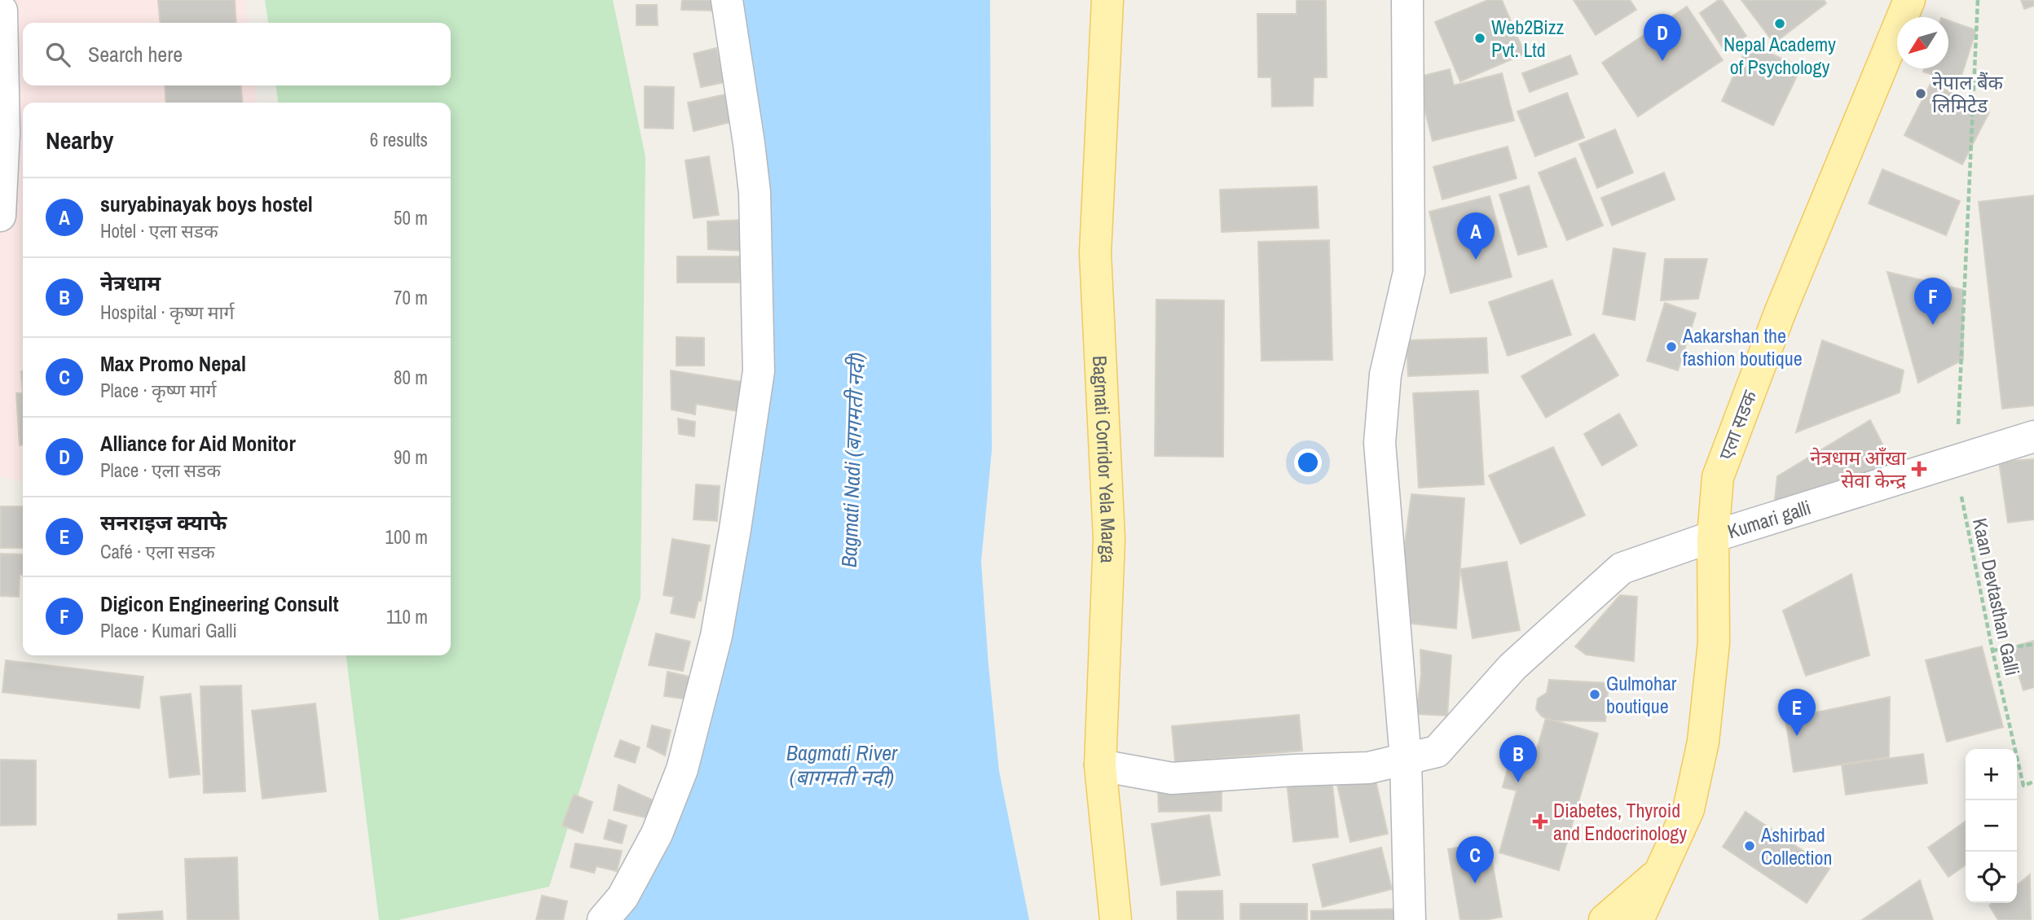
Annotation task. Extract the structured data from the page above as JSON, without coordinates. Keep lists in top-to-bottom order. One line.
{"streets":{"main road":["एला सडक","Bagmati Corridor Yela Marga"],"street":["Kumari galli"],"path":["Kaan Devtasthan Galli"]},"crossings":[["एला सडक","Kumari galli"],["Kumari galli","Kaan Devtasthan Galli"]],"water":["Bagmati Nadi (बागमती नदी)","Bagmati River (बागमती नदी)"],"places":{"other":["Nepal Academy of Psychology","Web2Bizz Pvt. Ltd","नेपाल बैंक लिमिटेड","Aakarshan the fashion boutique","Gulmohar boutique","Ashirbad Collection"],"health":["नेत्रधाम आँखा सेवा केन्द्र","Diabetes, Thyroid and Endocrinology"]},"north":"bottom left","page":{"pins":["D","A","F","E","B","C"],"search":"Search here","heading":["Nearby","6 results"],"list":[{"mark":"A","name":"suryabinayak boys hostel","note":"Hotel · एला सडक","value":"50 m"},{"mark":"B","name":"नेत्रधाम","note":"Hospital · कृष्ण मार्ग","value":"70 m"},{"mark":"C","name":"Max Promo Nepal","note":"Place · कृष्ण मार्ग","value":"80 m"},{"mark":"D","name":"Alliance for Aid Monitor","note":"Place · एला सडक","value":"90 m"},{"mark":"E","name":"सनराइज क्याफे","note":"Café · एला सडक","value":"100 m"},{"mark":"F","name":"Digicon Engineering Consult","note":"Place · Kumari Galli","value":"110 m"}],"map_buttons":["+","−"]}}
